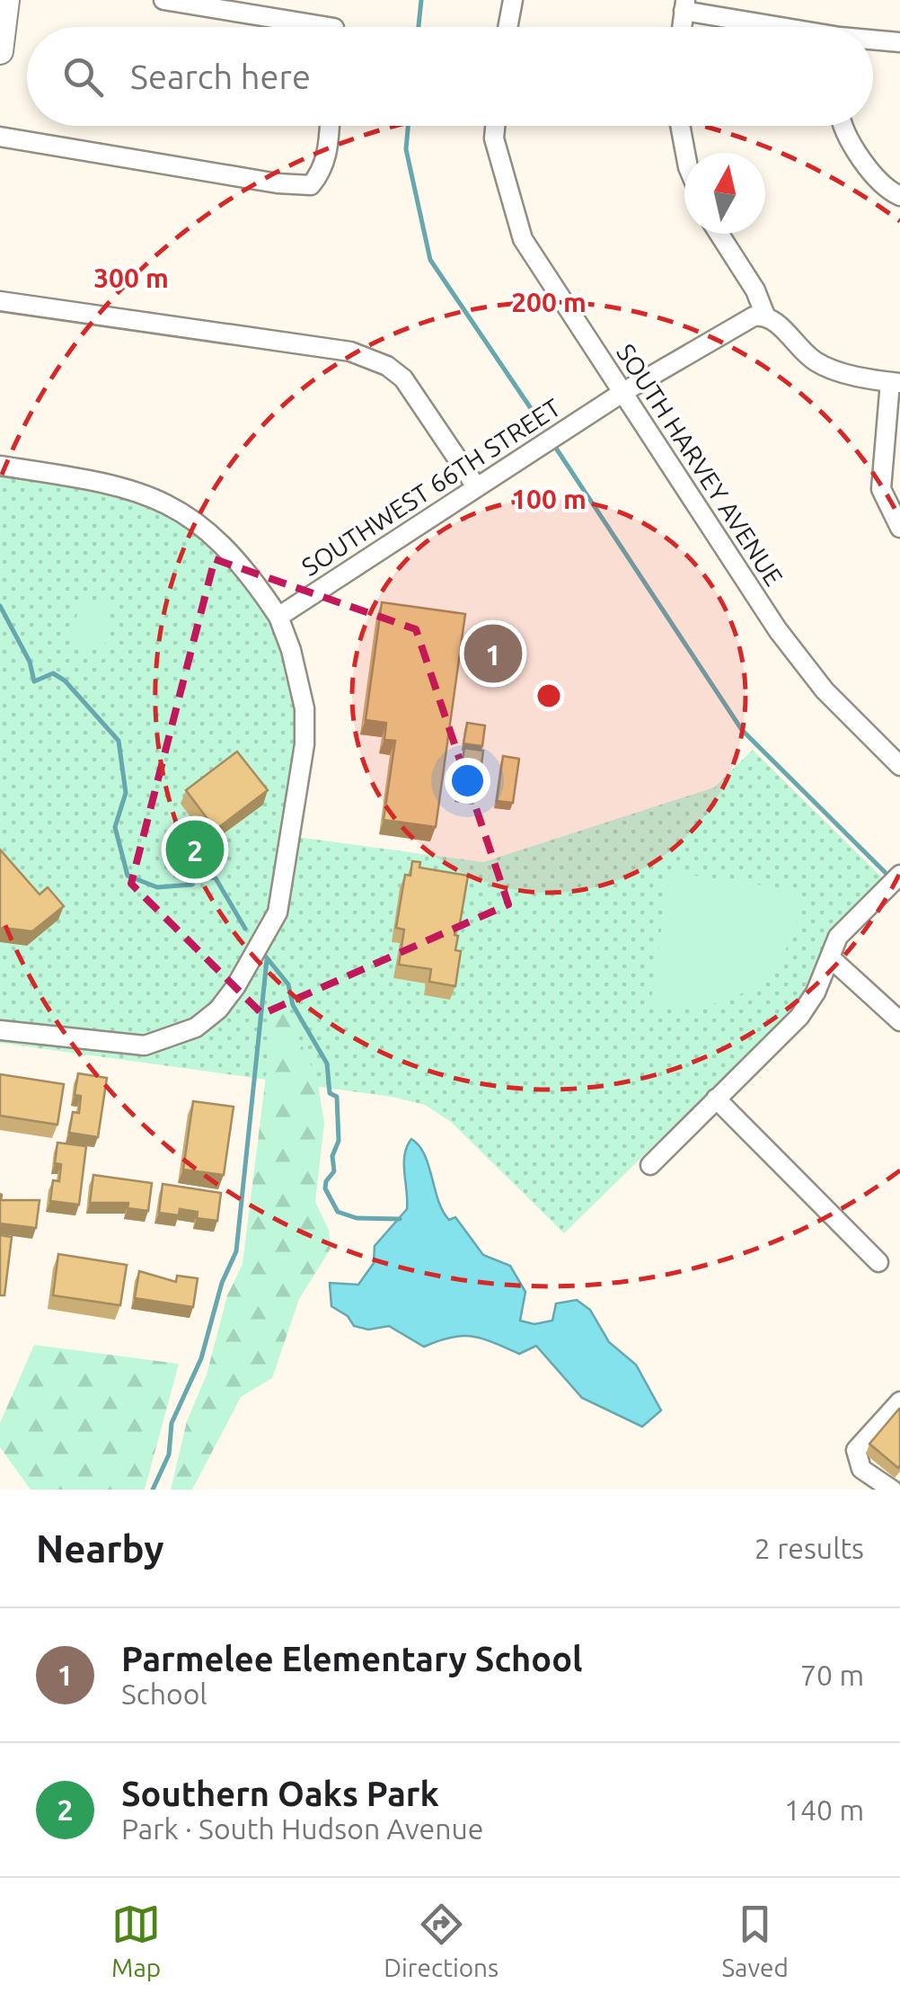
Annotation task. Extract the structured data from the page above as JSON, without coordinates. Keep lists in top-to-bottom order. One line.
{"streets":{"street":["SOUTH HARVEY AVENUE","SOUTHWEST 66TH STREET"]},"crossings":[["SOUTH HARVEY AVENUE","SOUTHWEST 66TH STREET"]],"north":"top","page":{"search":"Search here","pins":["1","2"],"heading":["Nearby","2 results"],"list":[{"mark":"1","name":"Parmelee Elementary School","note":"School","value":"70 m"},{"mark":"2","name":"Southern Oaks Park","note":"Park · South Hudson Avenue","value":"140 m"}],"nav":["Map","Directions","Saved"]},"rings":["300 m","200 m","100 m"]}
